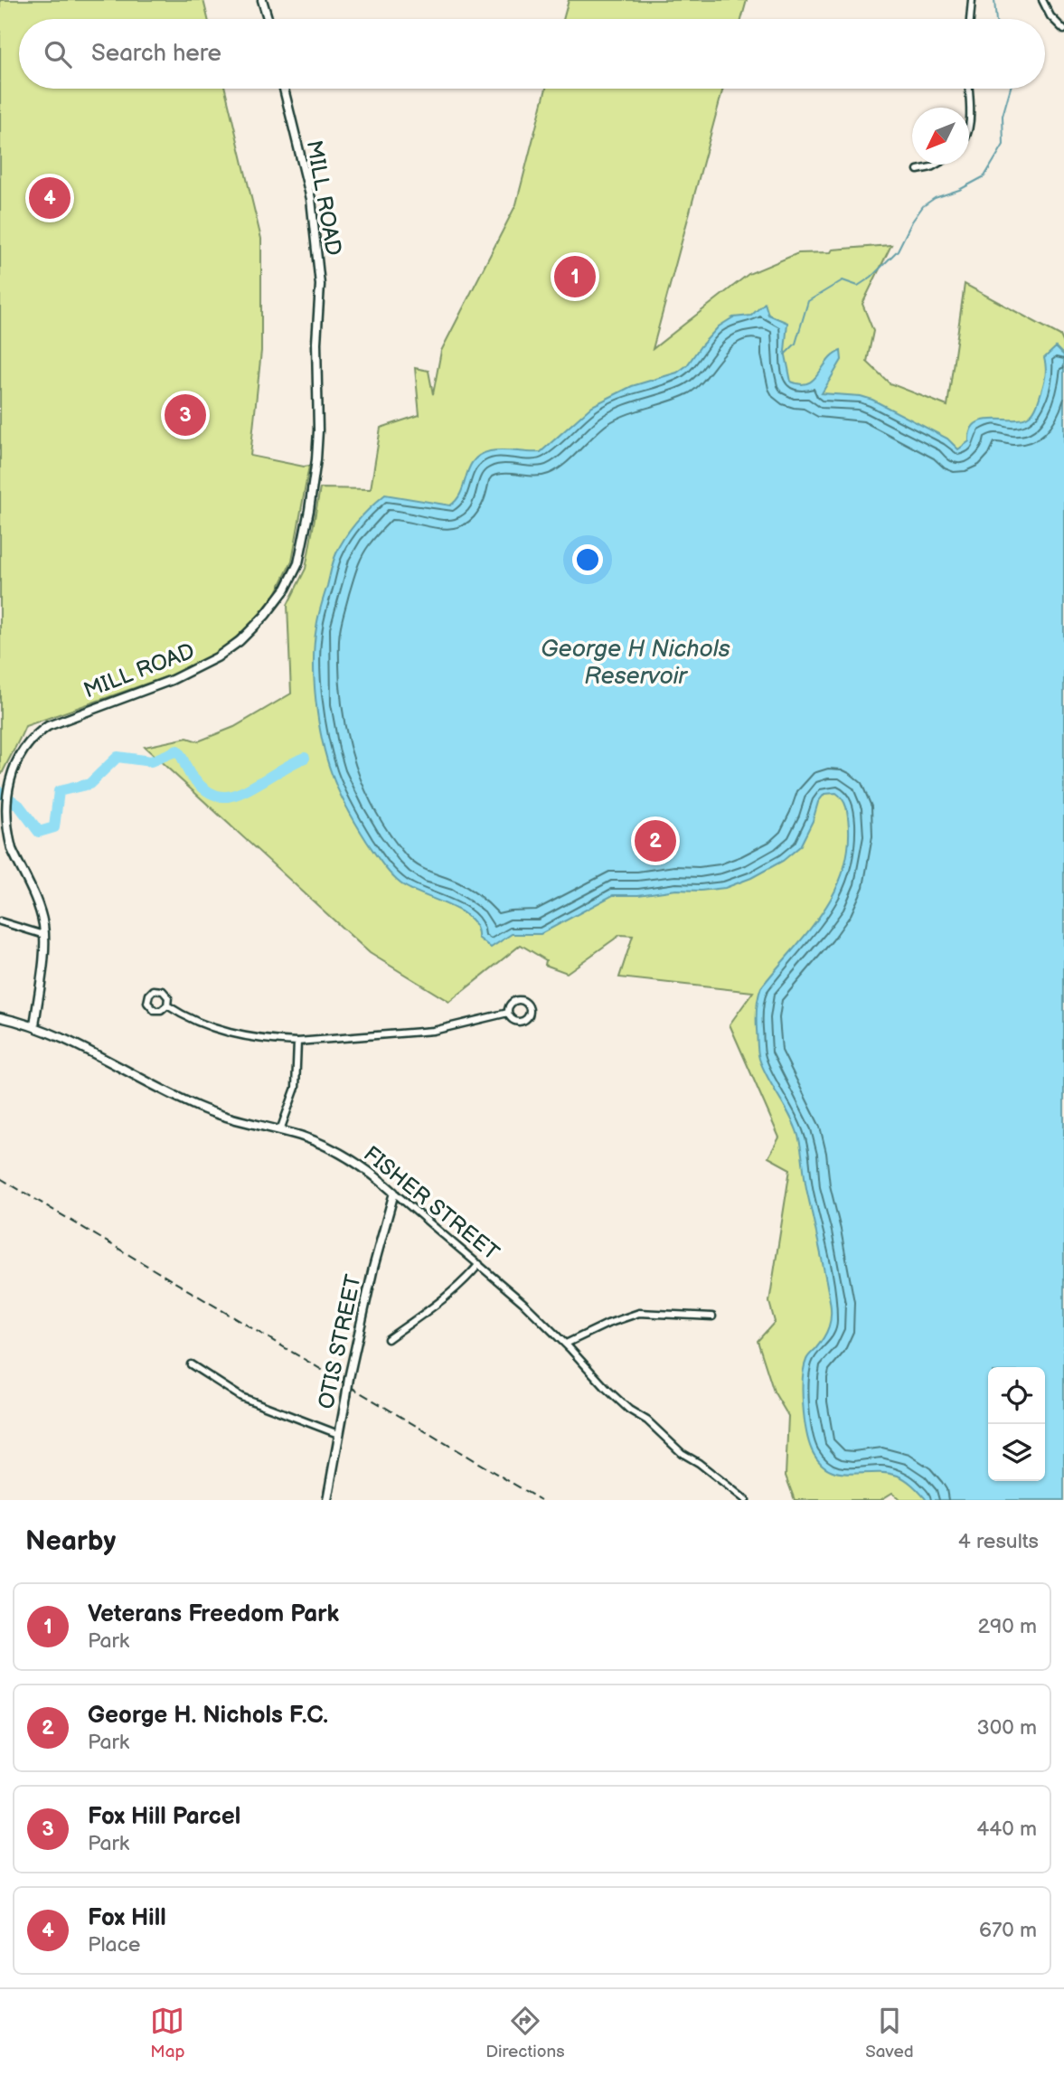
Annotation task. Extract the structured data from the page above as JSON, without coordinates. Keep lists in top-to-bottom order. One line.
{"streets":{"street":["MILL ROAD","FISHER STREET","OTIS STREET"]},"crossings":[["MILL ROAD","FISHER STREET"],["FISHER STREET","OTIS STREET"]],"water":["George H Nichols Reservoir"],"north":"bottom left","page":{"search":"Search here","pins":["4","1","3","2"],"heading":["Nearby","4 results"],"list":[{"mark":"1","name":"Veterans Freedom Park","note":"Park","value":"290 m"},{"mark":"2","name":"George H. Nichols F.C.","note":"Park","value":"300 m"},{"mark":"3","name":"Fox Hill Parcel","note":"Park","value":"440 m"},{"mark":"4","name":"Fox Hill","note":"Place","value":"670 m"}],"nav":["Map","Directions","Saved"]}}
